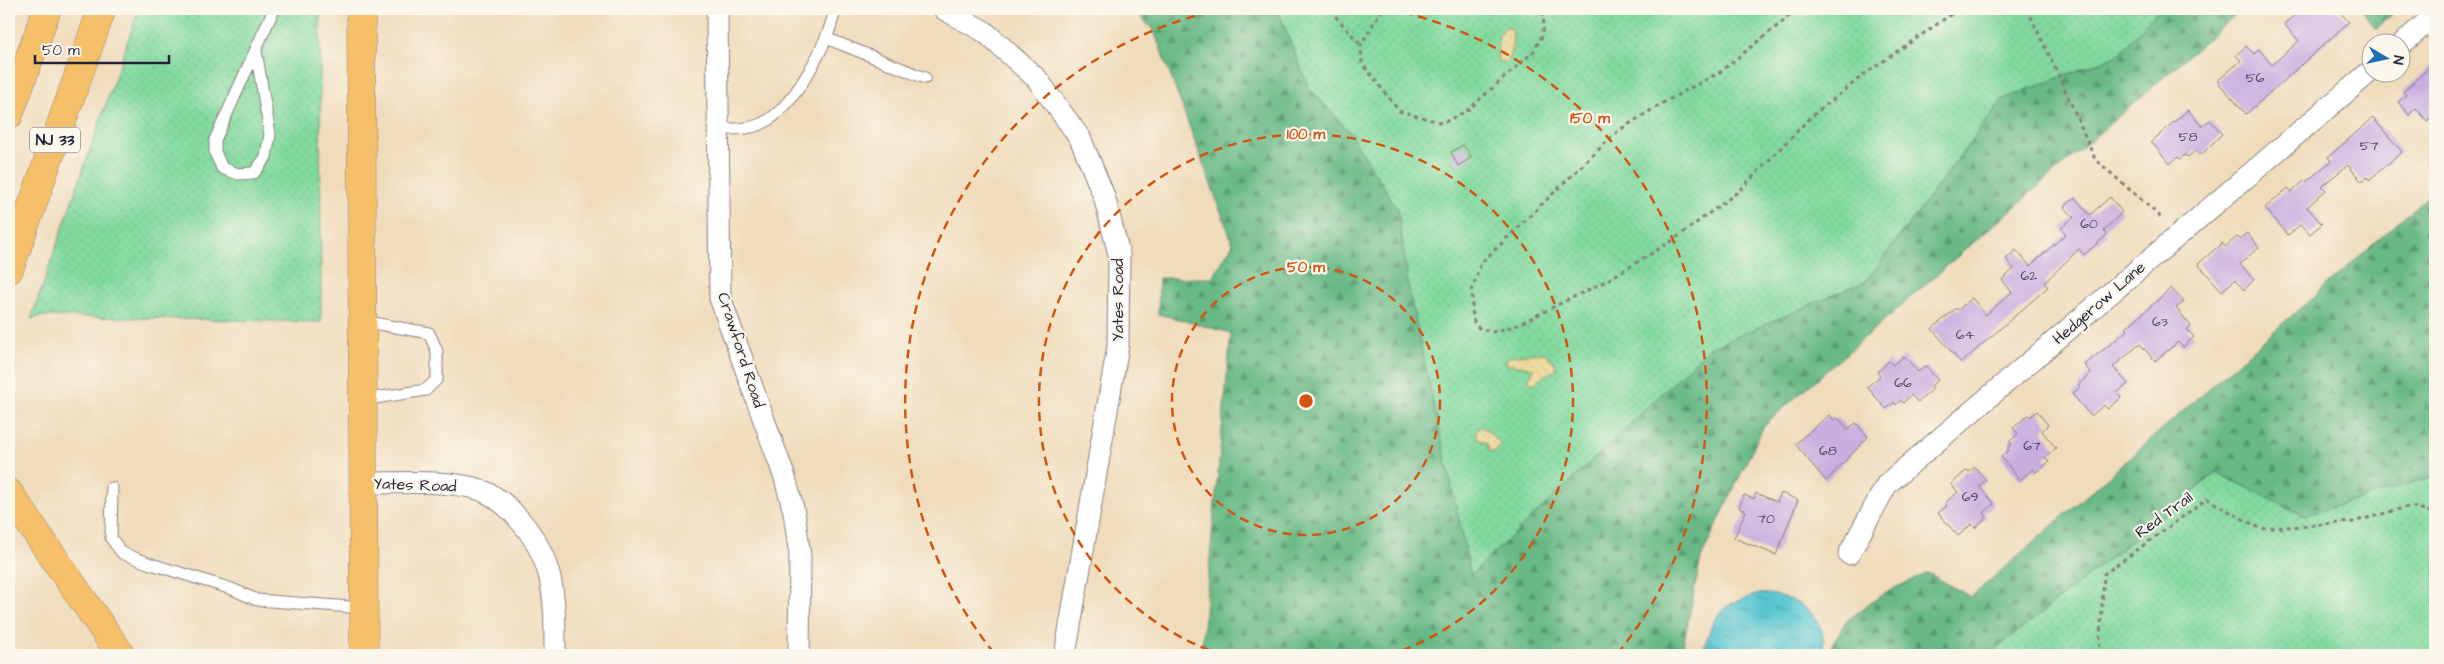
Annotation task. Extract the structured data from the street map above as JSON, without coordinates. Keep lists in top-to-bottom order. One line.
{"streets":{"main road":["NJ 33"],"street":["Yates Road","Hedgerow Lane","Crawford Road"],"path":["Red Trail"]},"house_numbers":["56","58","57","60","62","63","64","66","67","68","69","70"],"scale_bar":"50 m","north":"right","rings":["150 m","100 m","50 m"]}
